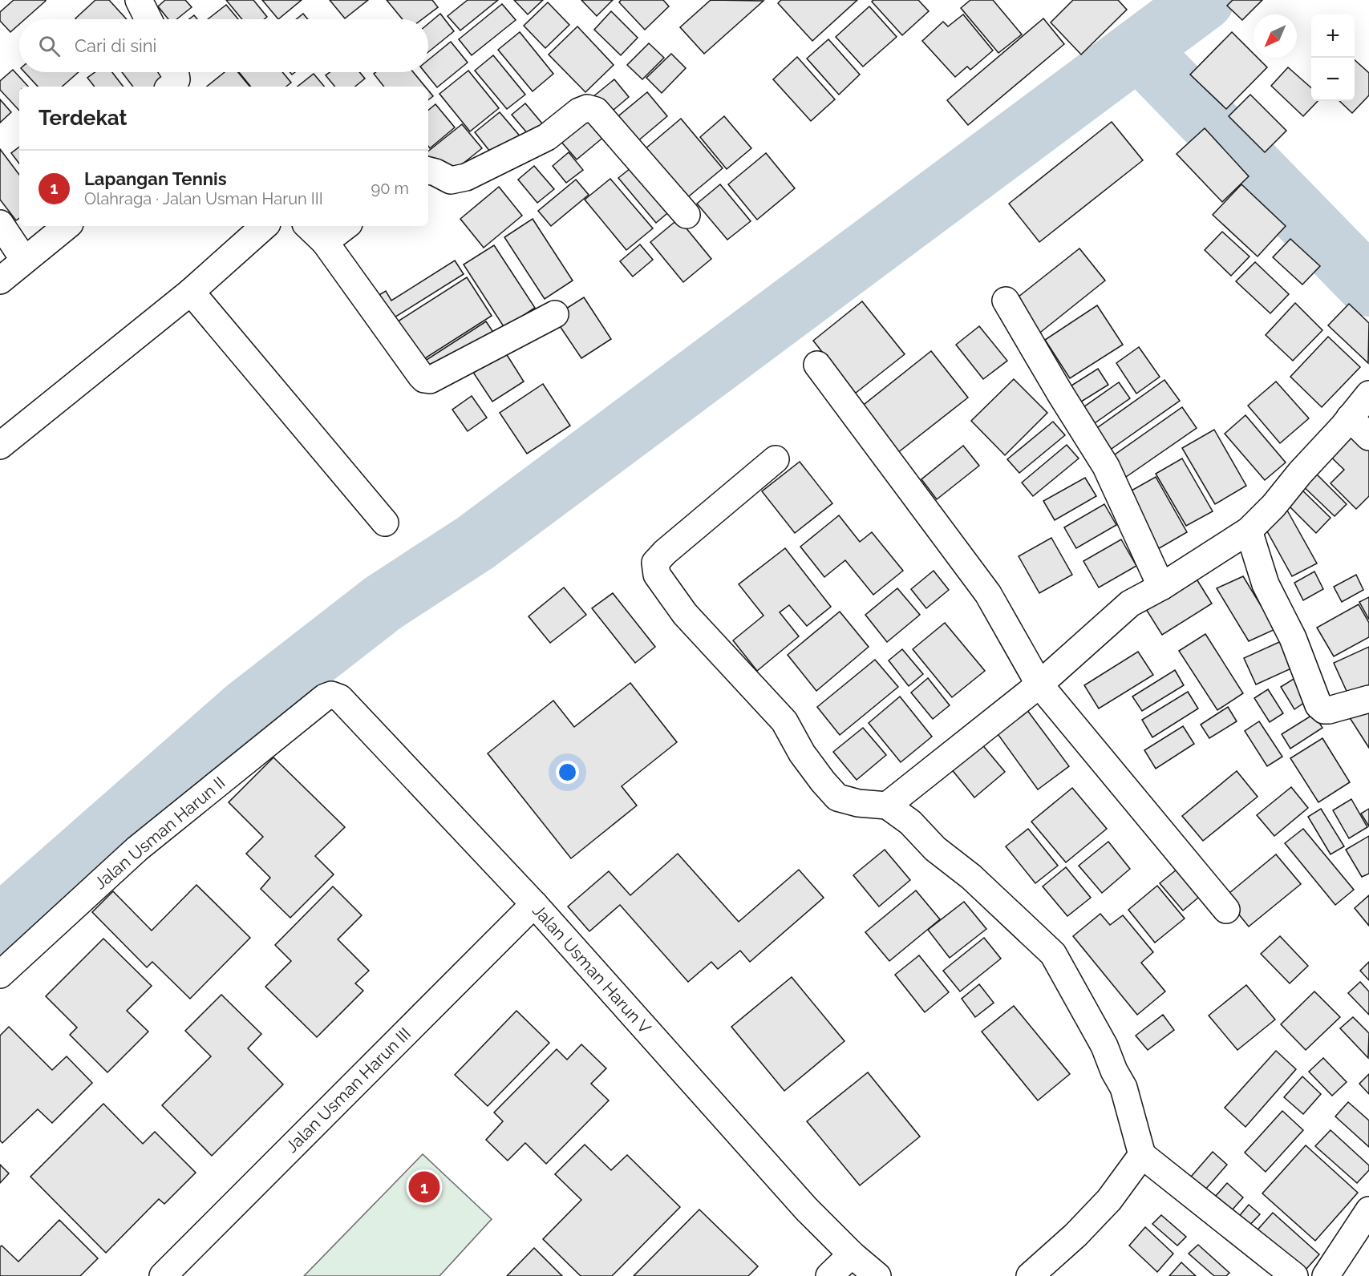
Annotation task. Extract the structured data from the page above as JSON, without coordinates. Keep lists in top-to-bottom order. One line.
{"streets":{"street":["Jalan Usman Harun II","Jalan Usman Harun V","Jalan Usman Harun III"]},"crossings":[["Jalan Usman Harun II","Jalan Usman Harun V"],["Jalan Usman Harun V","Jalan Usman Harun III"]],"north":"bottom left","page":{"map_buttons":["+","−"],"search":"Cari di sini","heading":"Terdekat","list":[{"mark":"1","name":"Lapangan Tennis","note":"Olahraga · Jalan Usman Harun III","value":"90 m"}],"pins":"1"}}
